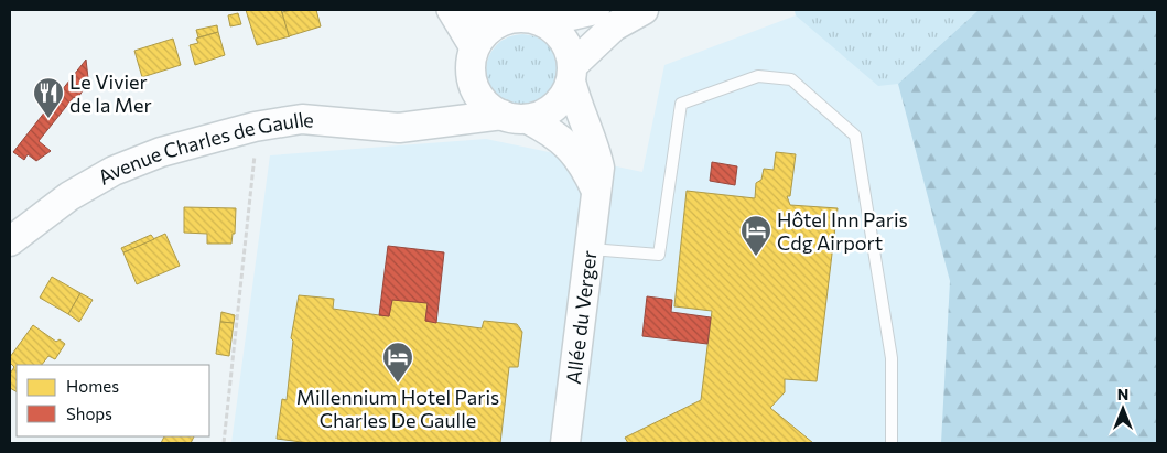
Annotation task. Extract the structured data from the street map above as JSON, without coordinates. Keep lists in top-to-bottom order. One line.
{"streets":{"street":["Avenue Charles de Gaulle","Allée du Verger"]},"crossings":[["Avenue Charles de Gaulle","Allée du Verger"]],"places":{"restaurant":["Le Vivier de la Mer"],"hotel":["Hôtel Inn Paris Cdg Airport","Millennium Hotel Paris Charles De Gaulle"]},"legend":["Homes","Shops"],"north":"top"}
